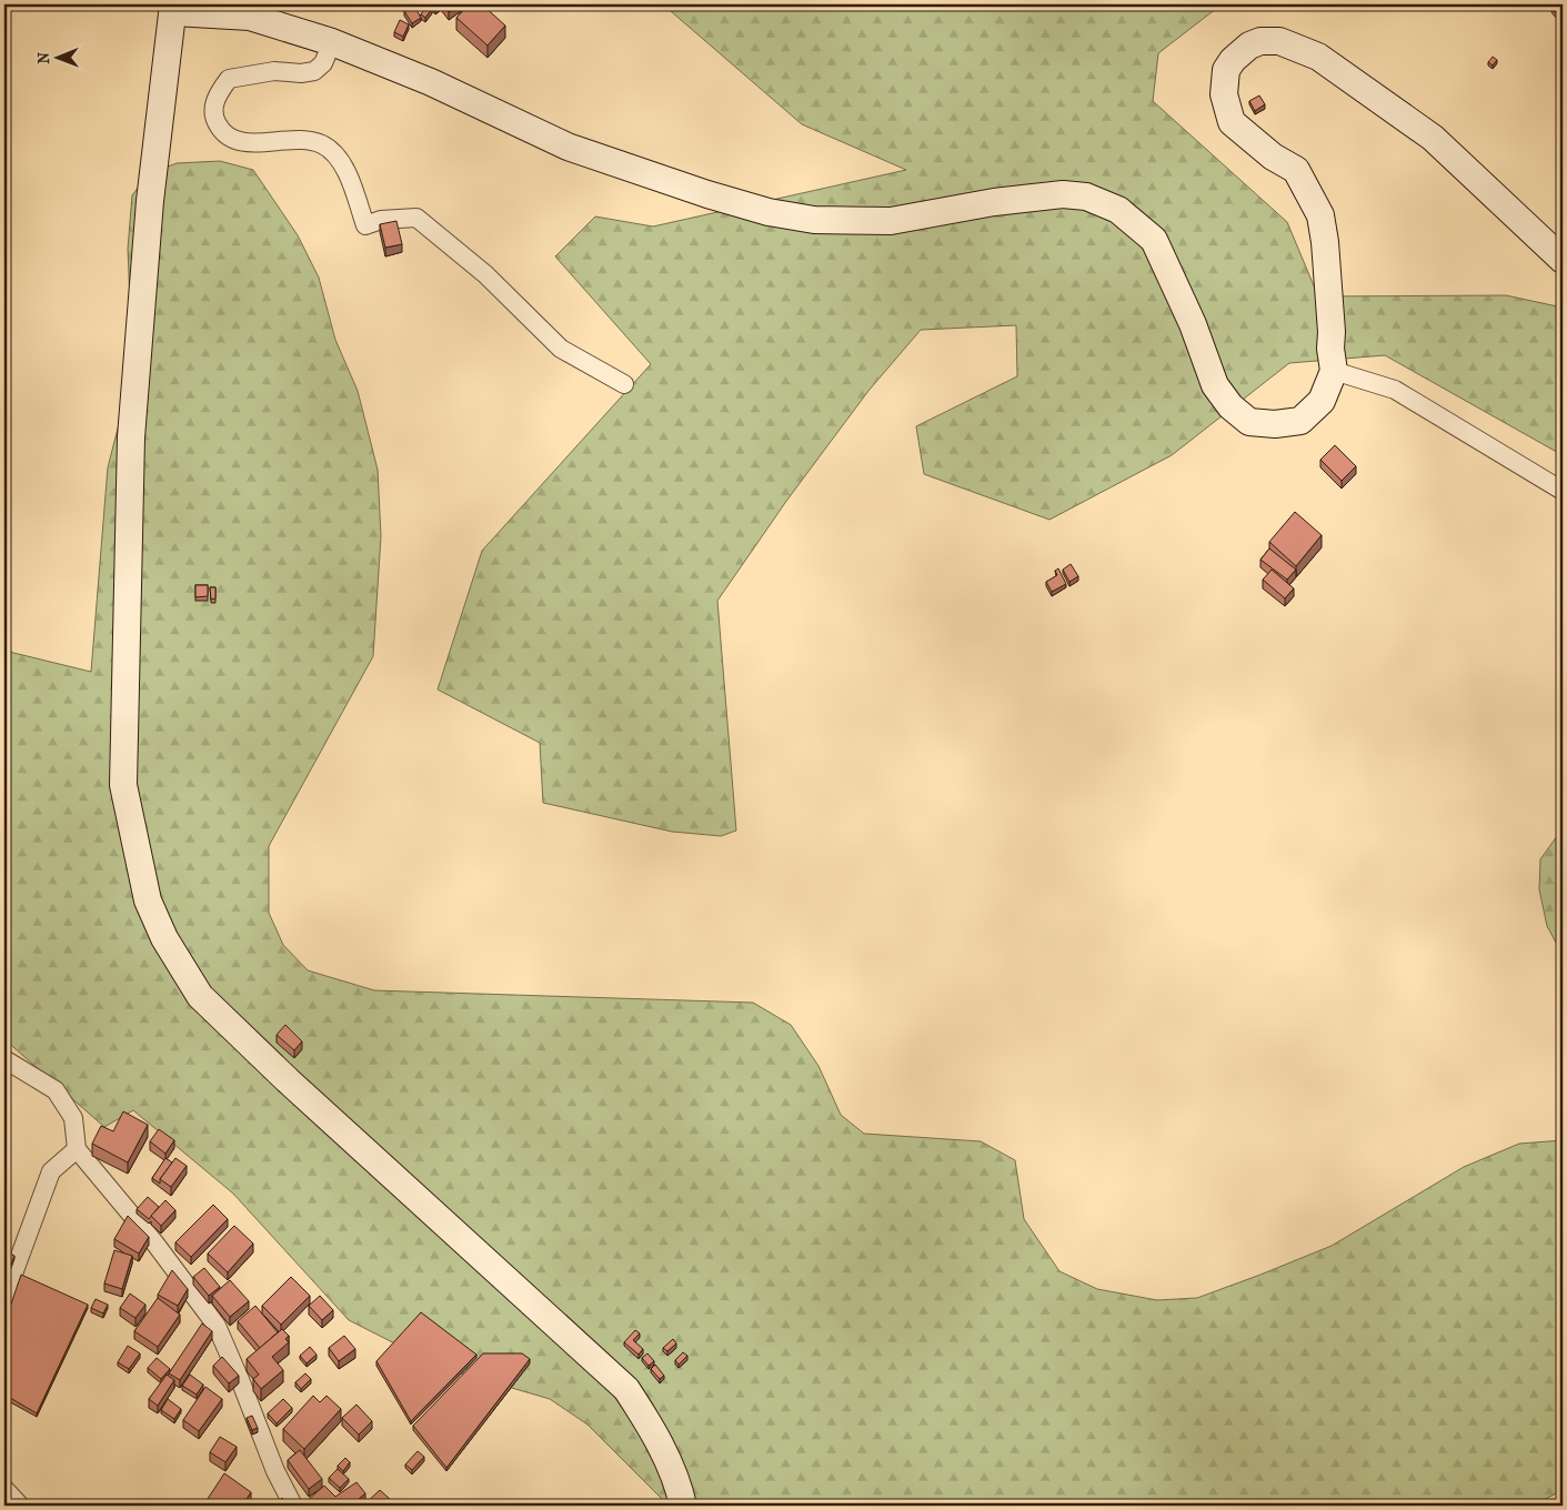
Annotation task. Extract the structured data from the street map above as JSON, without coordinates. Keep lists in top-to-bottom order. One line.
{"north":"left"}
